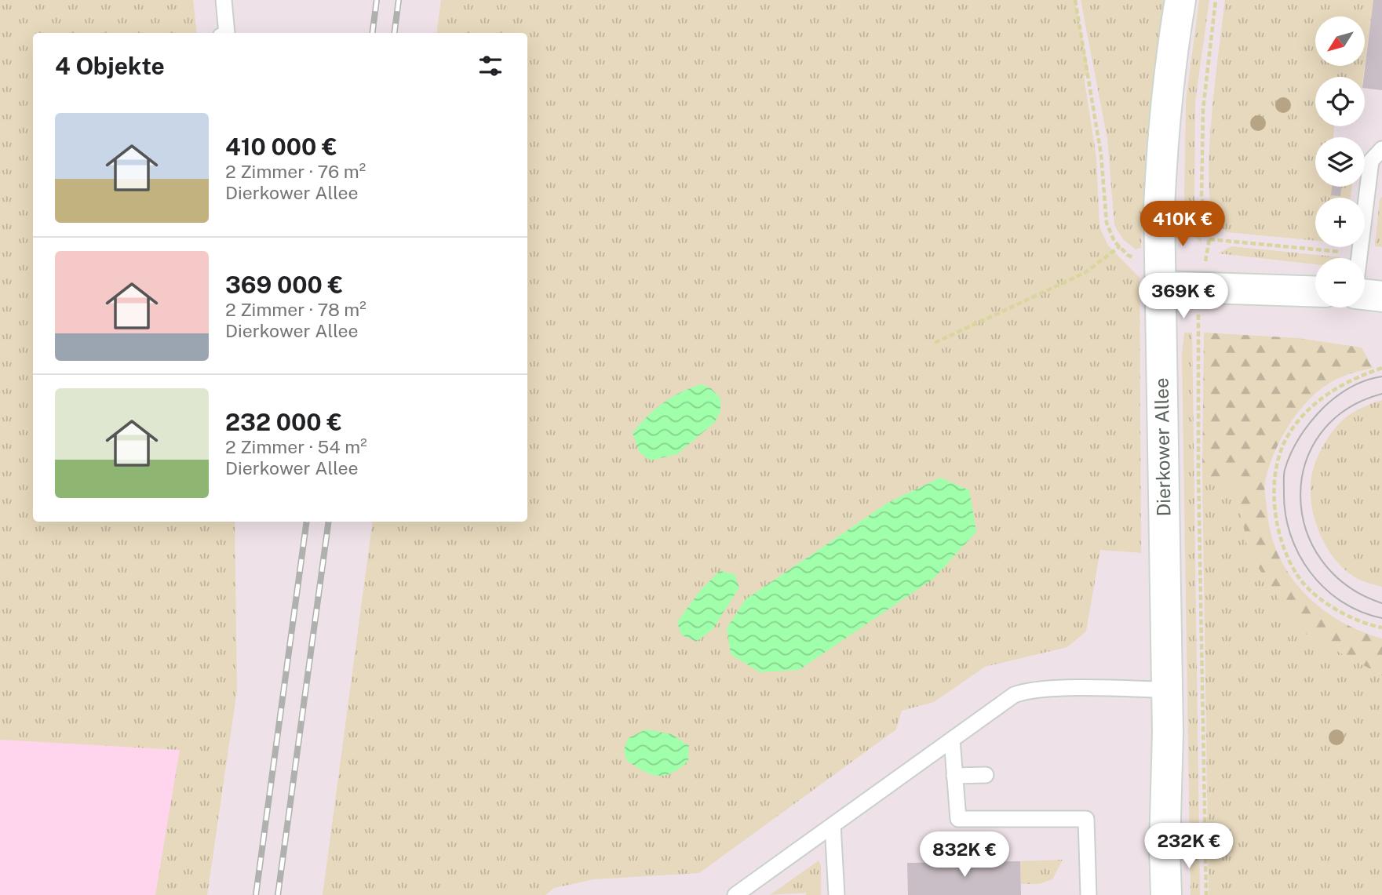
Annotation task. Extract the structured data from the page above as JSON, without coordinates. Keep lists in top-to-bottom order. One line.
{"streets":{"main road":["Dierkower Allee"]},"north":"bottom left","page":{"map_buttons":["+","−"],"heading":"4 Objekte","list":[{"name":"410 000 €","note":"2 Zimmer · 76 m² · Dierkower Allee"},{"name":"369 000 €","note":"2 Zimmer · 78 m² · Dierkower Allee"},{"name":"232 000 €","note":"2 Zimmer · 54 m² · Dierkower Allee"}],"price":["410K €","369K €","232K €","832K €"]}}
